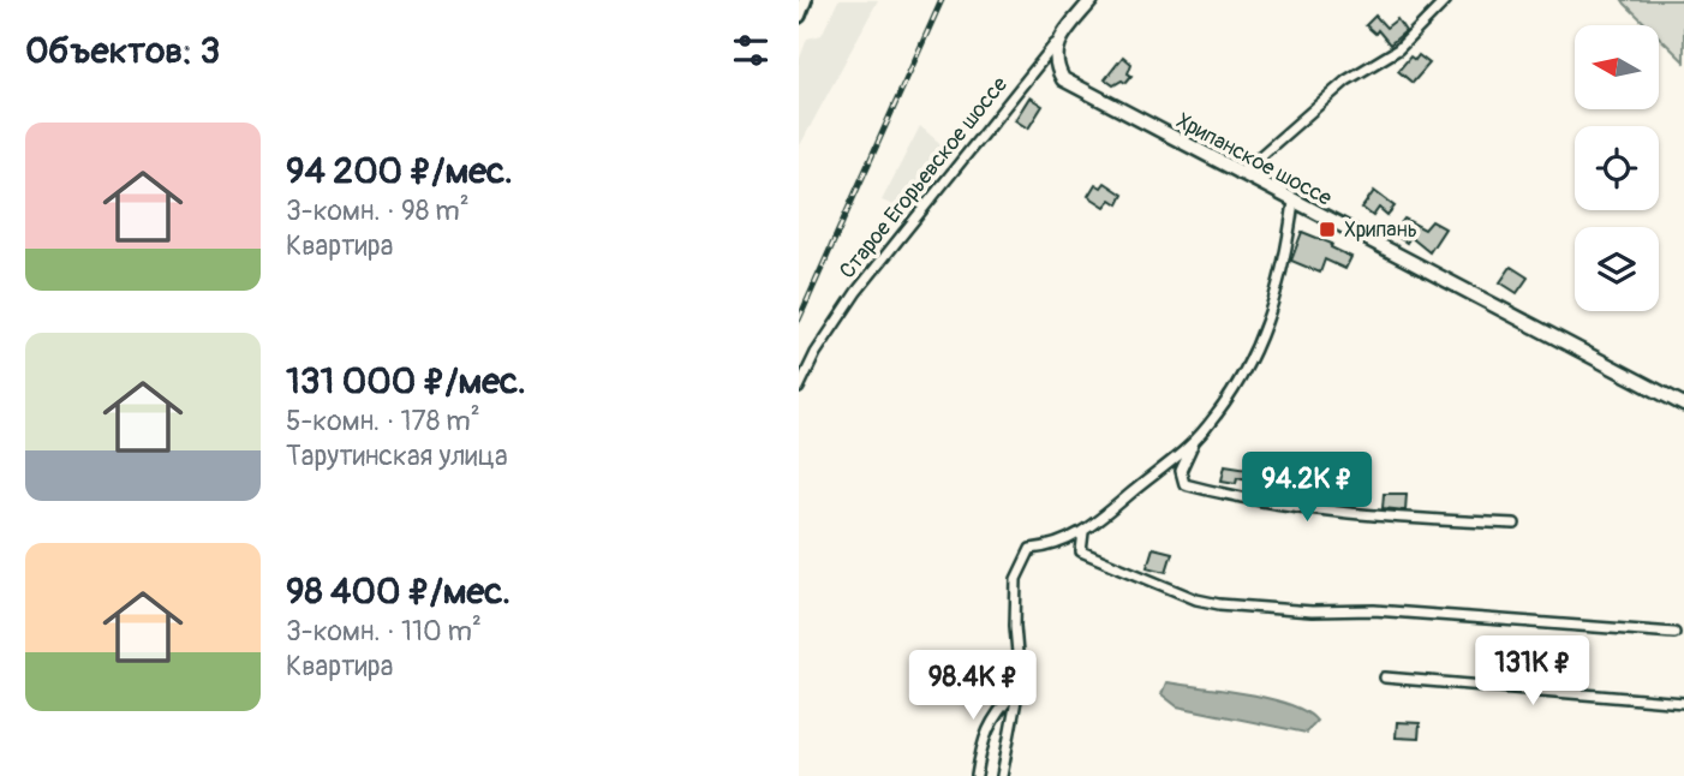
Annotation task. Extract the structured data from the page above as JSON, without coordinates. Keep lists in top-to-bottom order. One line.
{"streets":{"main road":["Хрипанское шоссе","Старое Егорьевское шоссе"]},"crossings":[["Хрипанское шоссе","Старое Егорьевское шоссе"]],"places":{"transit":["Хрипань"]},"north":"left","page":{"heading":"Объектов: 3","list":[{"name":"94 200 ₽/мес.","note":"3-комн. · 98 m² · Квартира"},{"name":"131 000 ₽/мес.","note":"5-комн. · 178 m² · Тарутинская улица"},{"name":"98 400 ₽/мес.","note":"3-комн. · 110 m² · Квартира"}],"price":["94.2K ₽","131K ₽","98.4K ₽"]}}
